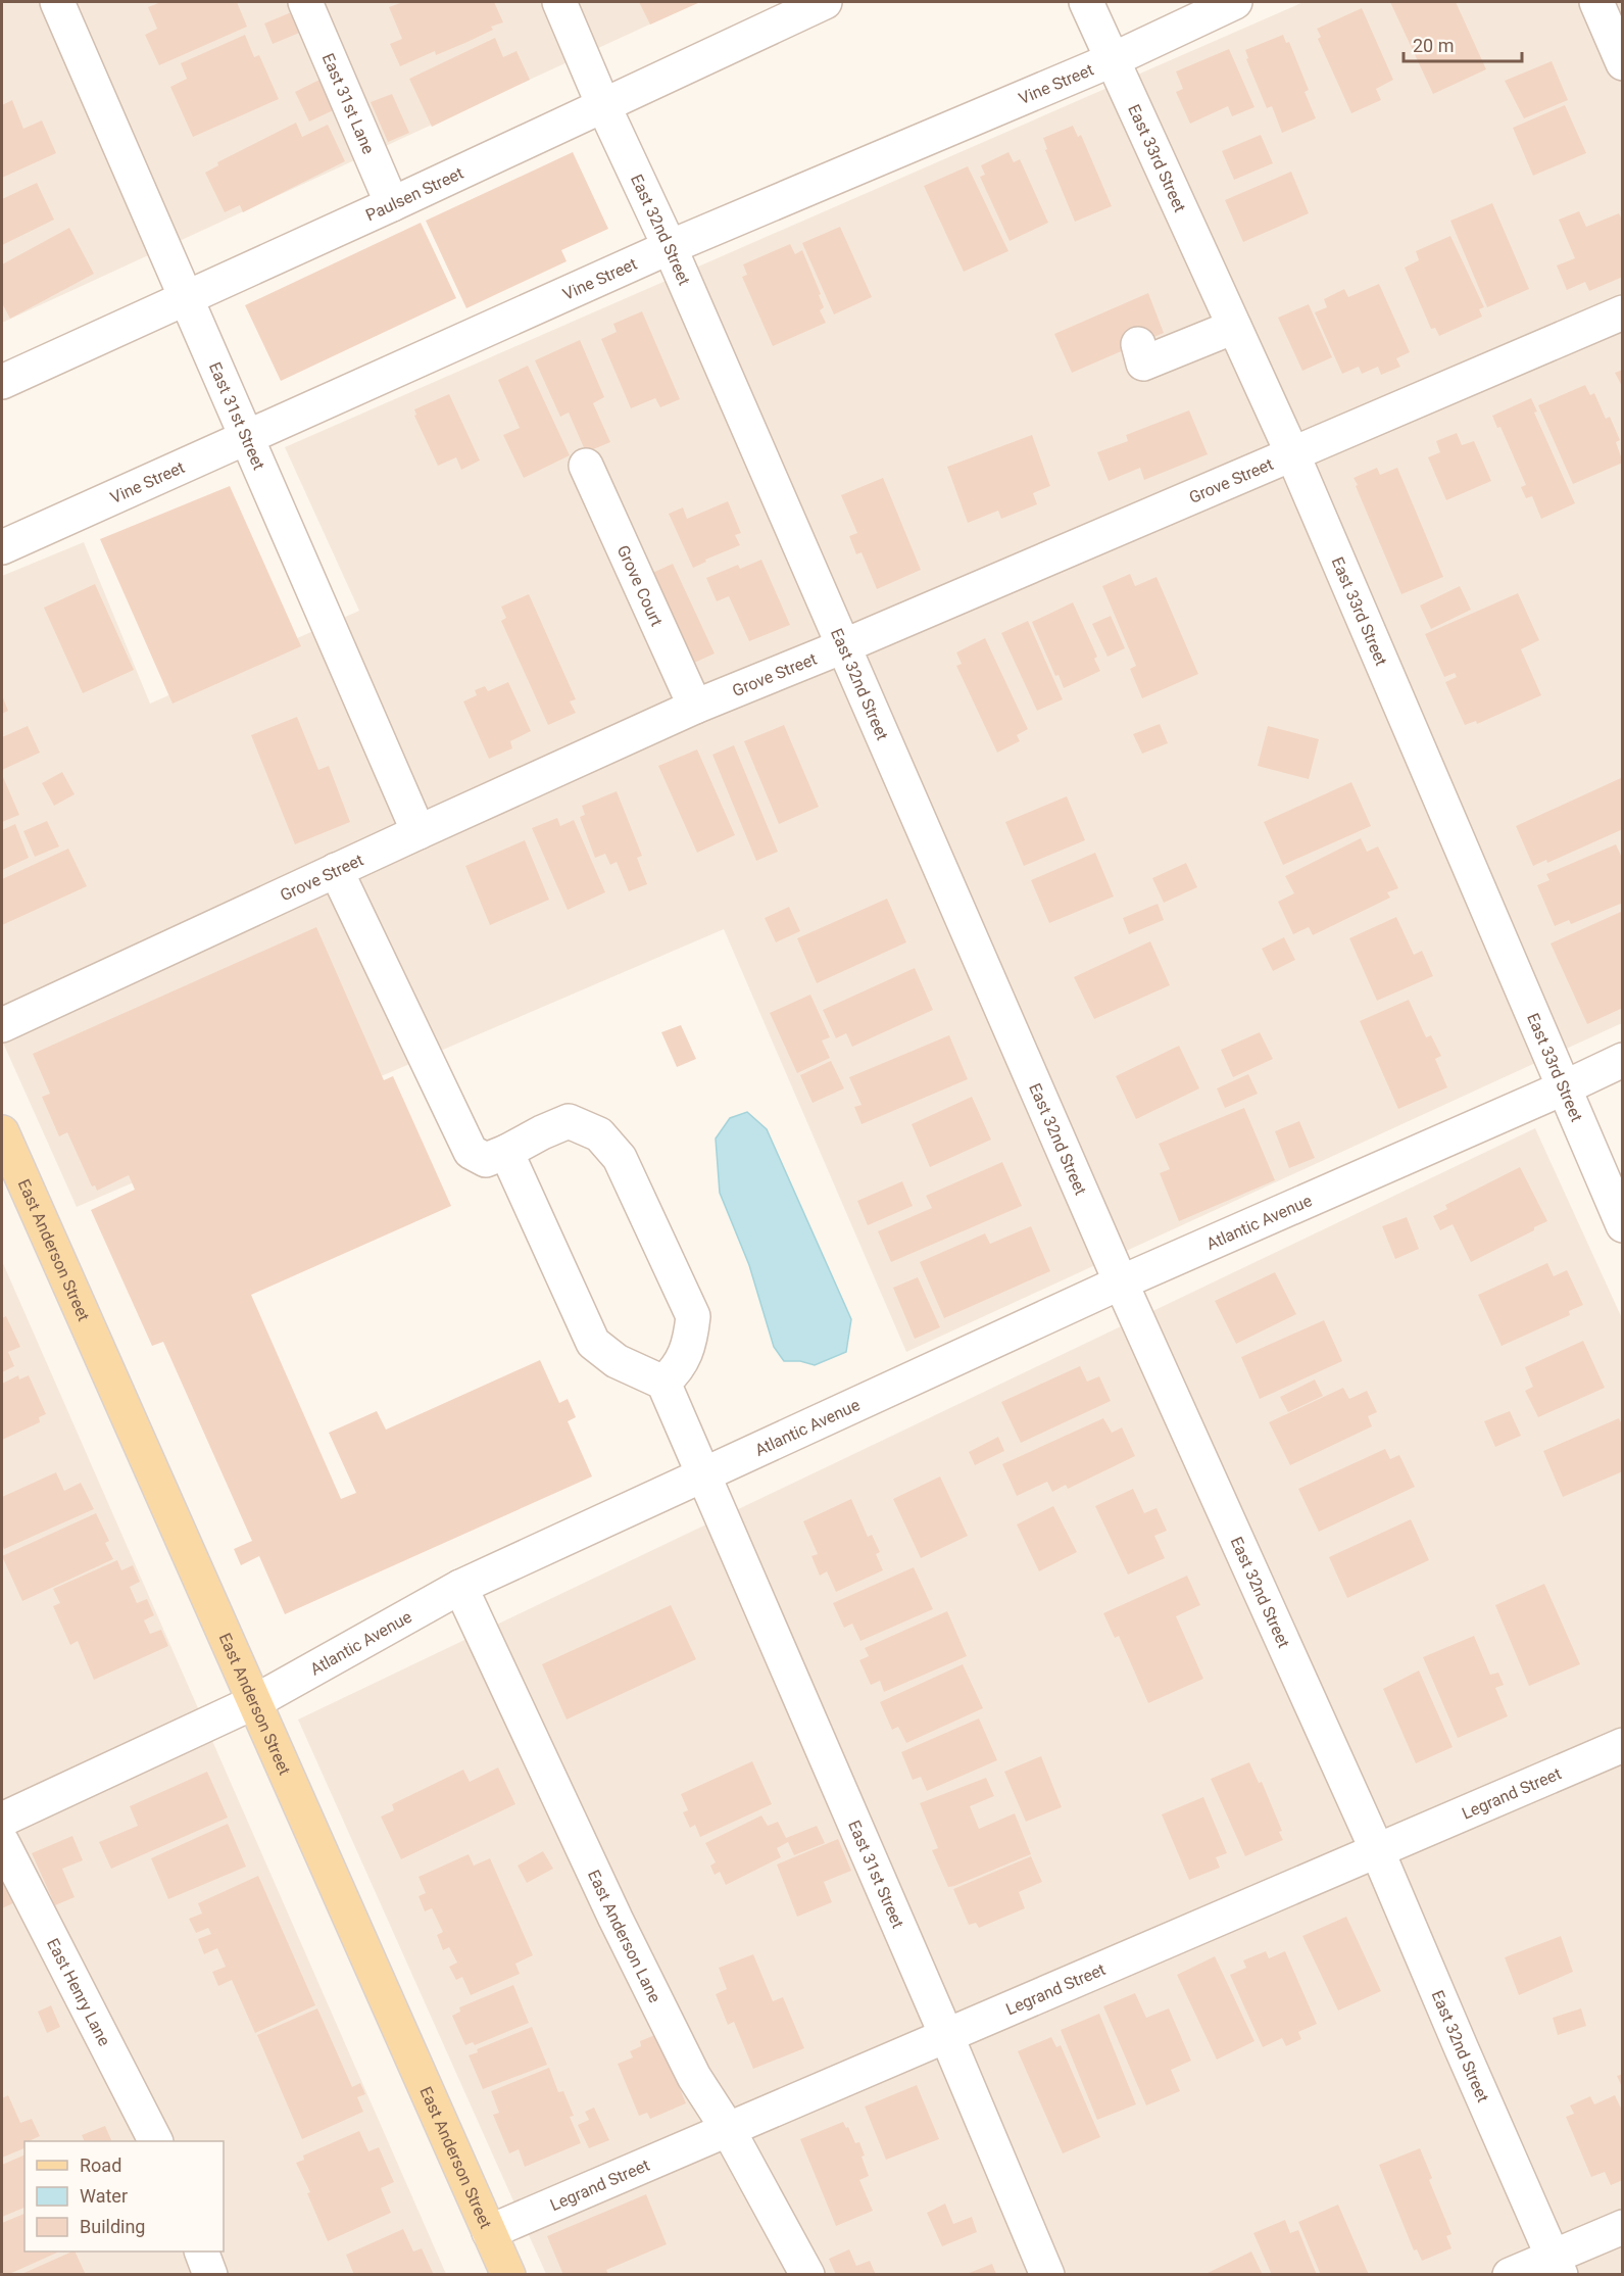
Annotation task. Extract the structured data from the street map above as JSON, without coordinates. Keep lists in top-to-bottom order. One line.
{"streets":{"main road":["East Anderson Street"],"street":["Vine Street","East 31st Lane","East 33rd Street","Paulsen Street","East 32nd Street","East 31st Street","Grove Street","Grove Court","Atlantic Avenue","Legrand Street","East Anderson Lane","East Henry Lane"]},"crossings":[["Vine Street","East 33rd Street"],["Vine Street","East 32nd Street"],["Vine Street","East 31st Street"],["East 31st Lane","Paulsen Street"],["East 33rd Street","Grove Street"],["East 33rd Street","Atlantic Avenue"],["Paulsen Street","East 32nd Street"],["Paulsen Street","East 31st Street"],["East 32nd Street","Grove Street"],["East 32nd Street","Atlantic Avenue"],["East 32nd Street","Legrand Street"],["East 31st Street","Grove Street"],["East 31st Street","Atlantic Avenue"],["East 31st Street","Legrand Street"],["Grove Street","Grove Court"],["Atlantic Avenue","East Anderson Street"],["Atlantic Avenue","East Anderson Lane"],["East Anderson Street","Legrand Street"],["Legrand Street","East Anderson Lane"]],"legend":["Road","Water","Building"],"scale_bar":"20 m"}
